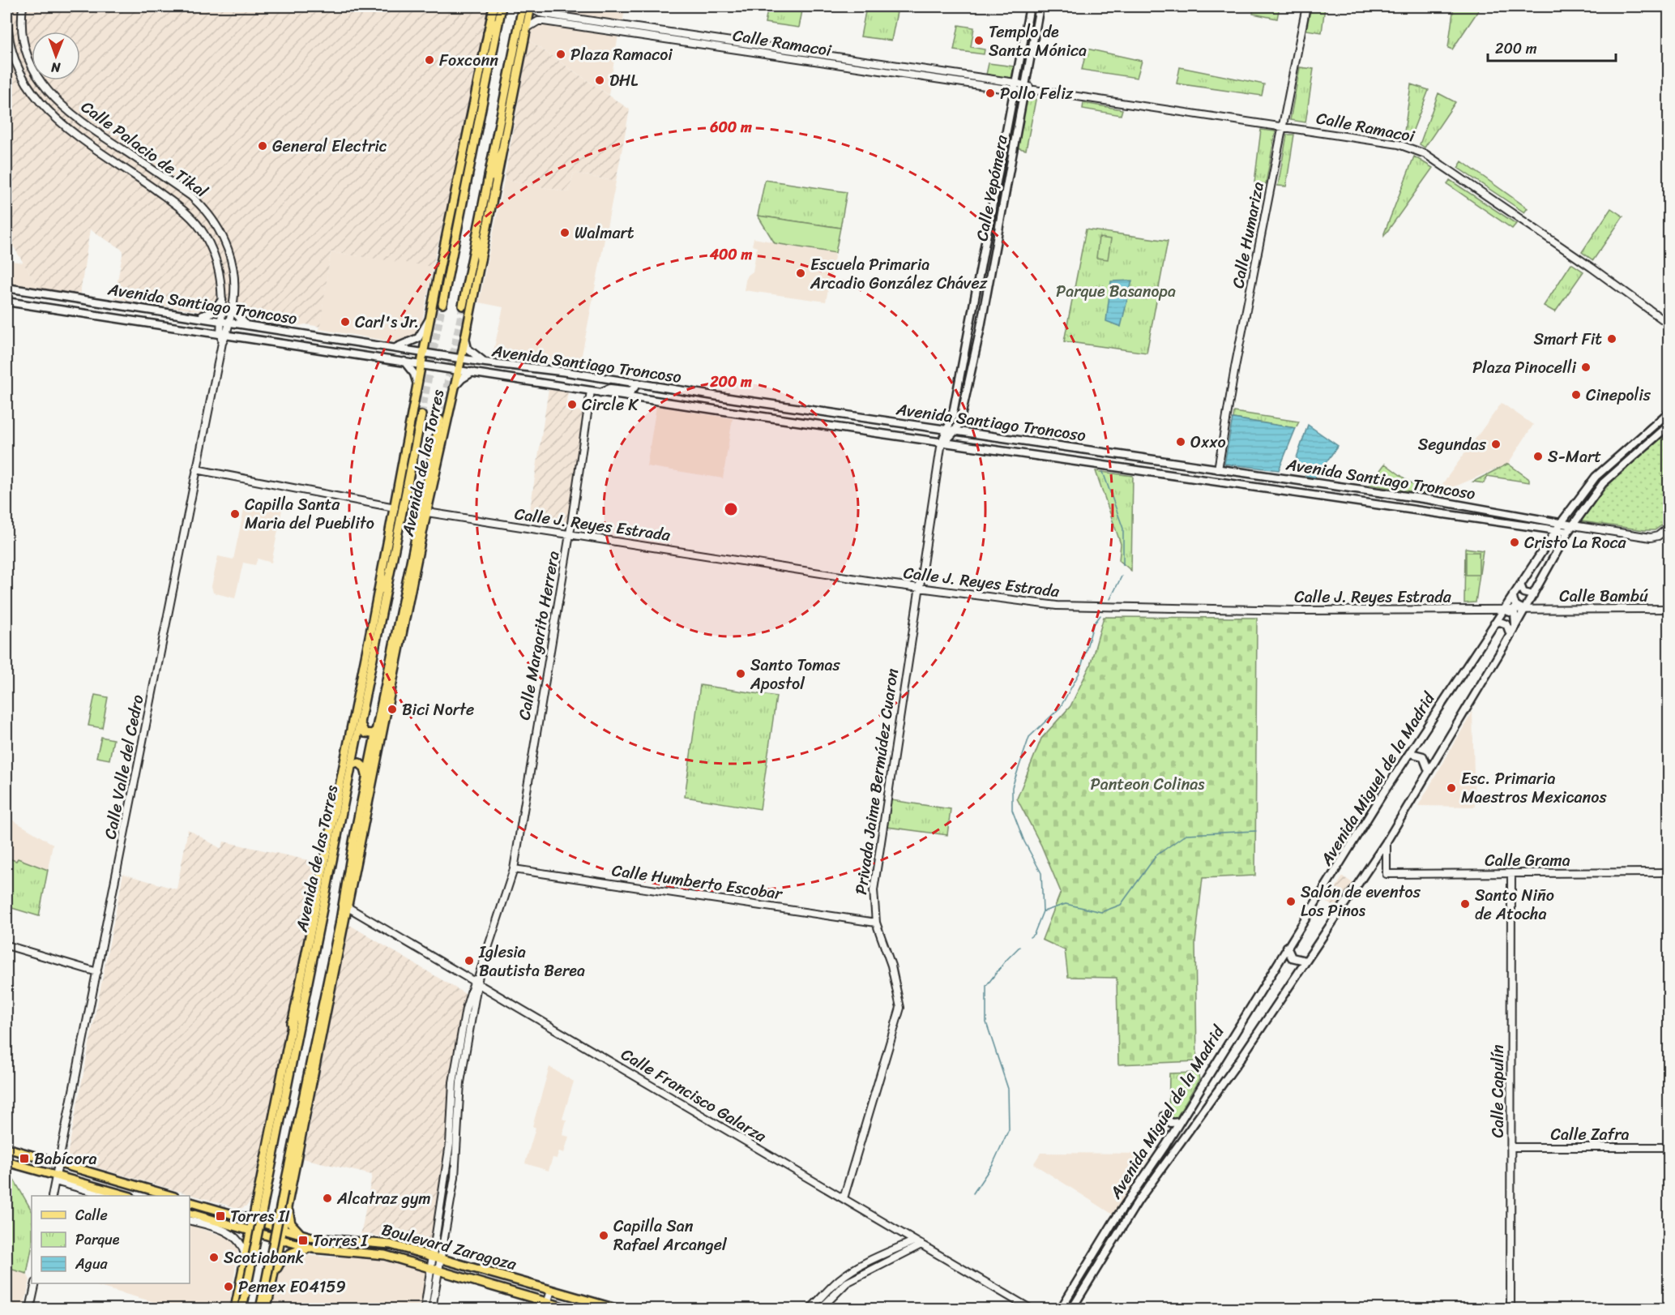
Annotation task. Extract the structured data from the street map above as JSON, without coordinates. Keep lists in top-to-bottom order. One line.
{"streets":{"main road":["Calle Yepómera","Avenida Santiago Troncoso","Avenida de las Torres","Avenida Miguel de la Madrid","Boulevard Zaragoza"],"street":["Calle Ramacoi","Calle Palacio de Tikal","Calle Humariza","Calle J. Reyes Estrada","Calle Bambú","Calle Margarito Herrera","Calle Valle del Cedro","Privada Jaime Bermúdez Cuaron","Calle Grama","Calle Humberto Escobar","Calle Capulín","Calle Francisco Galarza","Calle Zafra"]},"crossings":[["Calle Ramacoi","Calle Yepómera"],["Calle Ramacoi","Calle Humariza"],["Calle Ramacoi","Avenida de las Torres"],["Calle Palacio de Tikal","Avenida Santiago Troncoso"],["Calle Palacio de Tikal","Calle Valle del Cedro"],["Calle Yepómera","Avenida Santiago Troncoso"],["Calle Yepómera","Privada Jaime Bermúdez Cuaron"],["Calle Humariza","Avenida Santiago Troncoso"],["Avenida Santiago Troncoso","Avenida de las Torres"],["Avenida Santiago Troncoso","Calle Margarito Herrera"],["Avenida Santiago Troncoso","Calle Valle del Cedro"],["Avenida Santiago Troncoso","Avenida Miguel de la Madrid"],["Avenida Santiago Troncoso","Privada Jaime Bermúdez Cuaron"],["Avenida de las Torres","Calle J. Reyes Estrada"],["Avenida de las Torres","Calle Francisco Galarza"],["Avenida de las Torres","Boulevard Zaragoza"],["Calle J. Reyes Estrada","Calle Bambú"],["Calle J. Reyes Estrada","Calle Margarito Herrera"],["Calle J. Reyes Estrada","Avenida Miguel de la Madrid"],["Calle J. Reyes Estrada","Privada Jaime Bermúdez Cuaron"],["Calle Margarito Herrera","Calle Humberto Escobar"],["Calle Margarito Herrera","Calle Francisco Galarza"],["Avenida Miguel de la Madrid","Calle Grama"],["Privada Jaime Bermúdez Cuaron","Calle Humberto Escobar"],["Privada Jaime Bermúdez Cuaron","Calle Francisco Galarza"],["Calle Grama","Calle Capulín"],["Calle Capulín","Calle Zafra"]],"parks":["Parque Basanopa","Panteon Colinas"],"places":{"other":["Templo de Santa Mónica","Plaza Ramacoi","Foxconn","DHL","Pollo Feliz","General Electric","Walmart","Escuela Primaria Arcadio González Chávez","Carl's Jr.","Smart Fit","Plaza Pinocelli","Cinepolis","Circle K","Oxxo","Segundas","S-Mart","Capilla Santa Maria del Pueblito","Cristo La Roca","Santo Tomas Apostol","Bici Norte","Esc. Primaria Maestros Mexicanos","Salón de eventos Los Pinos","Santo Niño de Atocha","Iglesia Bautista Berea","Alcatraz gym","Capilla San Rafael Arcangel","Scotiabank","Pemex E04159"],"transit":["Babícora","Torres II","Torres I"]},"legend":["Calle","Parque","Agua"],"scale_bar":"200 m","north":"bottom","rings":["600 m","400 m","200 m"]}
